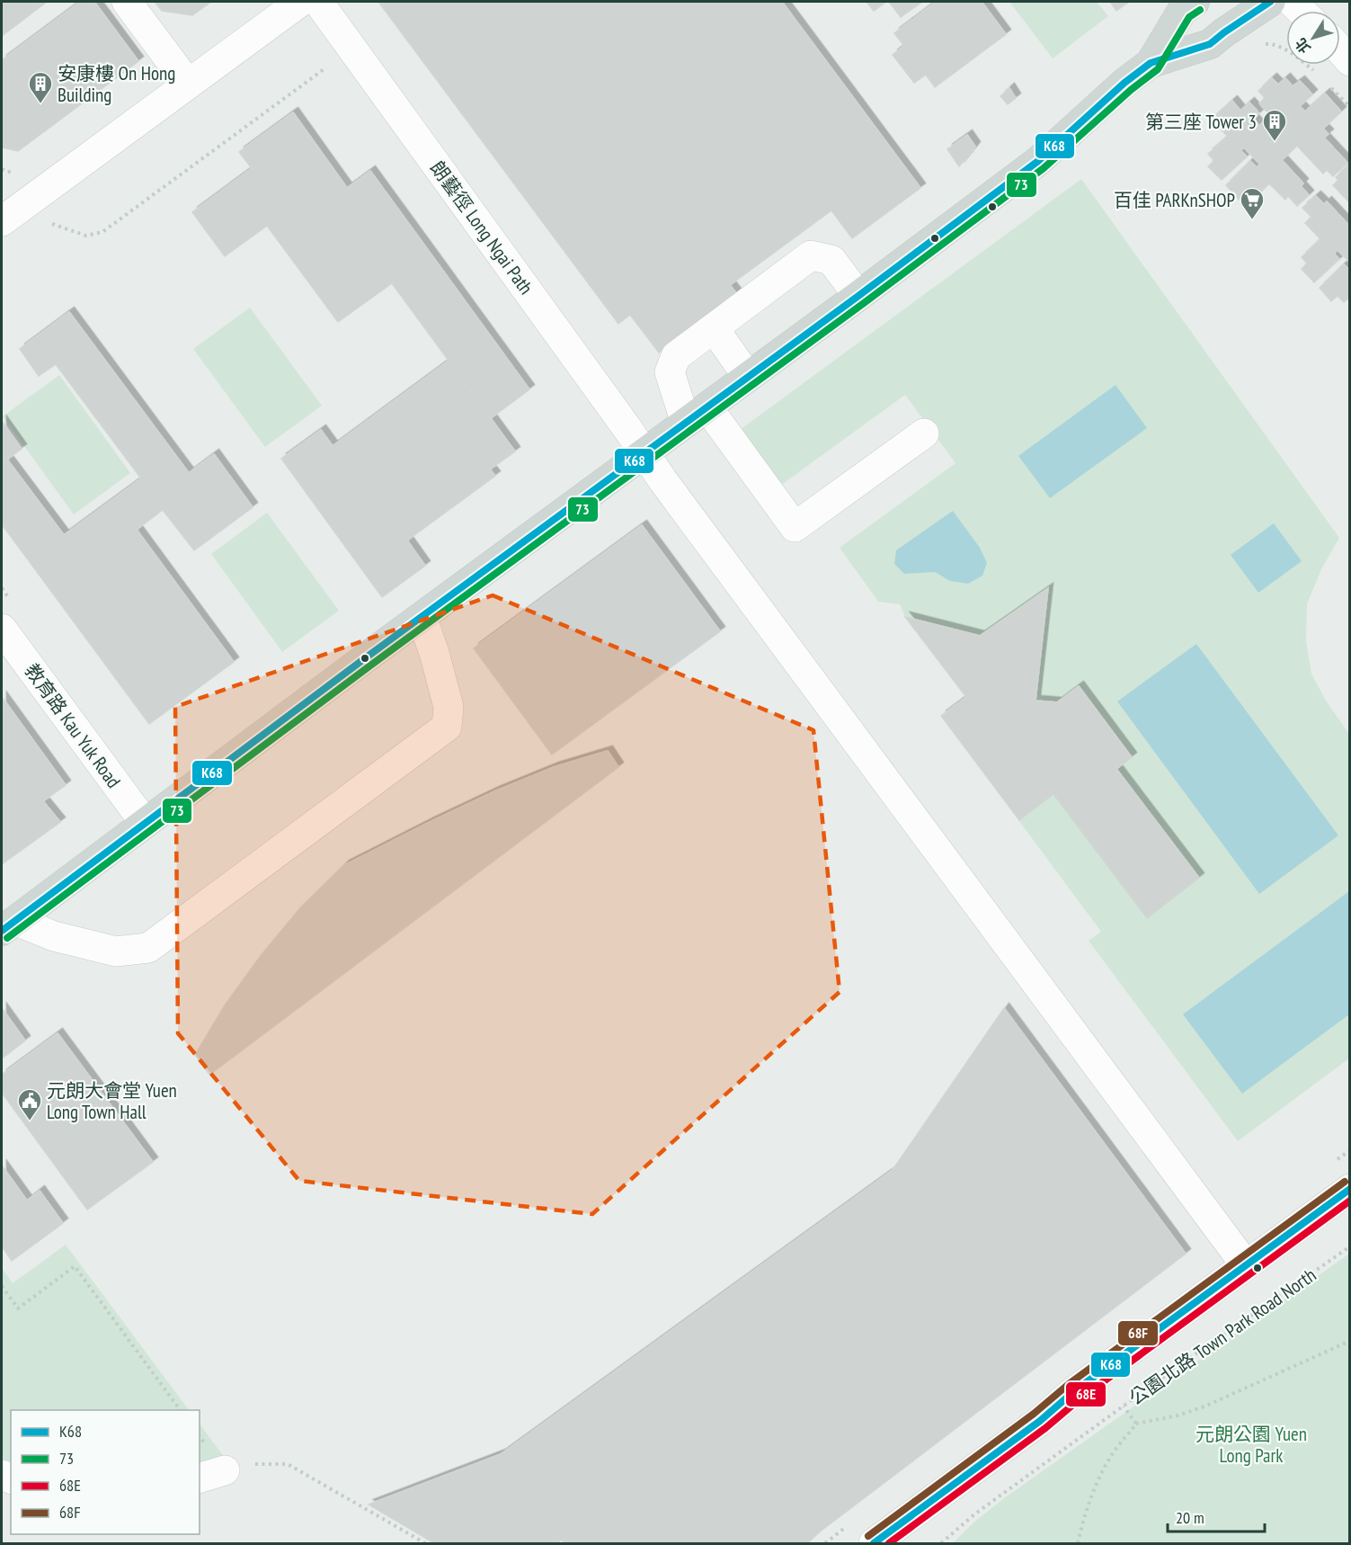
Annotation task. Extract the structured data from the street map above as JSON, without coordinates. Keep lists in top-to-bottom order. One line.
{"streets":{"street":["朗藝徑 Long Ngai Path","教育路 Kau Yuk Road"],"path":["公園北路 Town Park Road North"]},"parks":["元朗公園 Yuen Long Park"],"places":{"building":["安康樓 On Hong Building","第三座 Tower 3"],"supermarket":["百佳 PARKnSHOP"],"public building":["元朗大會堂 Yuen Long Town Hall"]},"lines":["transit line K68","transit line 73","transit line 68F","transit line 68E"],"legend":["K68","73","68E","68F"],"scale_bar":"20 m","north":"bottom left"}
